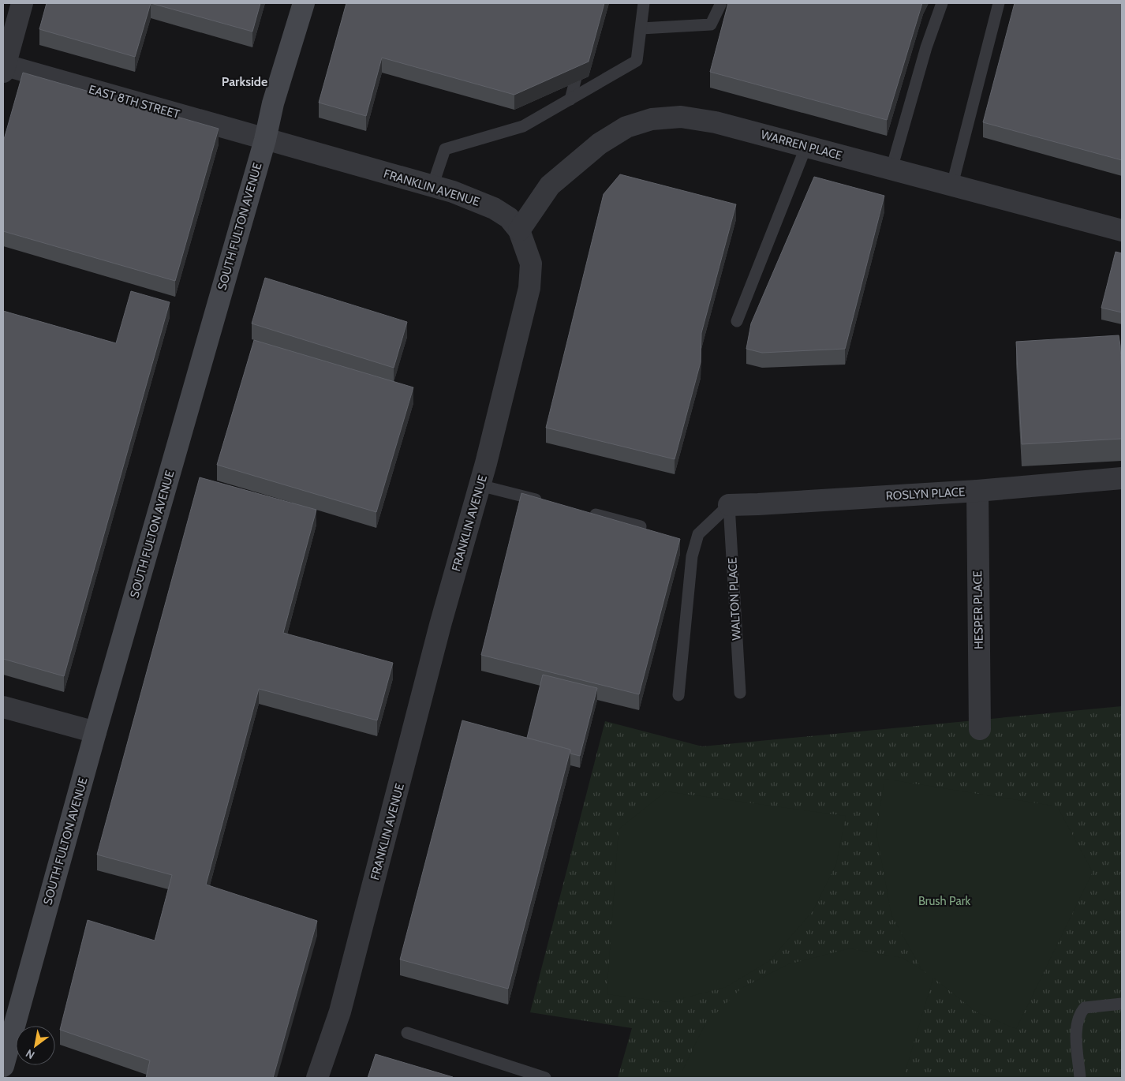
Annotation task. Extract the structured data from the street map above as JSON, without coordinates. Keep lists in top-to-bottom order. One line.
{"streets":{"main road":["SOUTH FULTON AVENUE"],"street":["EAST 8TH STREET","WARREN PLACE","FRANKLIN AVENUE","ROSLYN PLACE","HESPER PLACE"],"lane":["WALTON PLACE"]},"crossings":[["EAST 8TH STREET","FRANKLIN AVENUE"],["EAST 8TH STREET","SOUTH FULTON AVENUE"],["WARREN PLACE","FRANKLIN AVENUE"],["FRANKLIN AVENUE","SOUTH FULTON AVENUE"],["ROSLYN PLACE","WALTON PLACE"],["ROSLYN PLACE","HESPER PLACE"]],"districts":["Parkside"],"parks":["Brush Park"],"north":"bottom left"}
